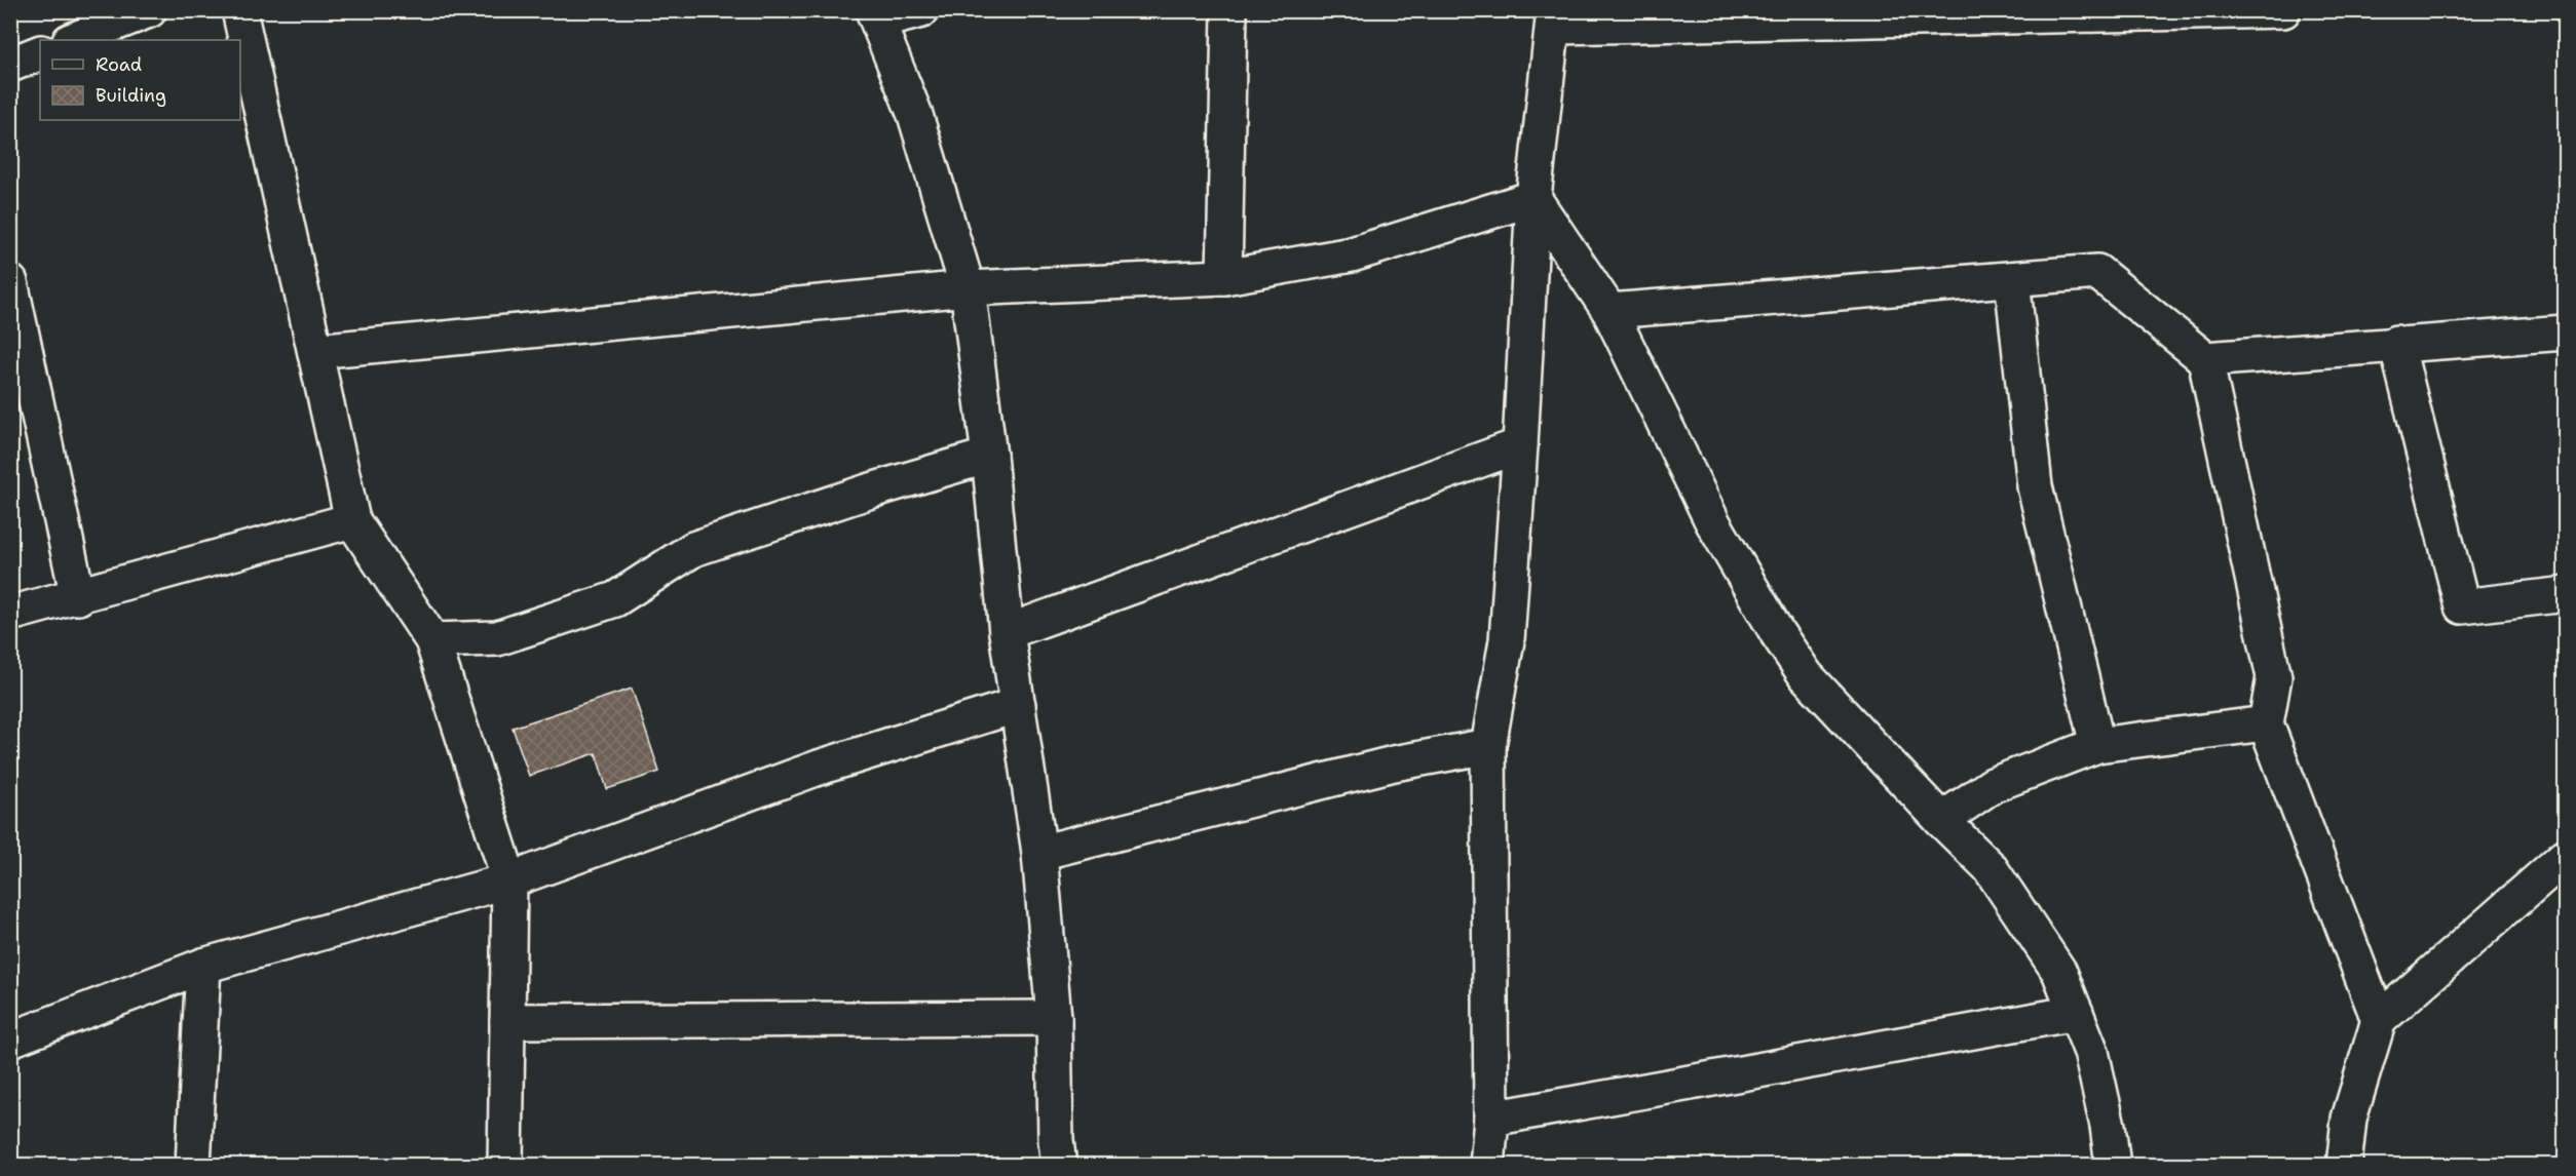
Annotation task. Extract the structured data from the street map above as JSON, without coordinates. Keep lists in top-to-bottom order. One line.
{"legend":["Road","Building"]}
